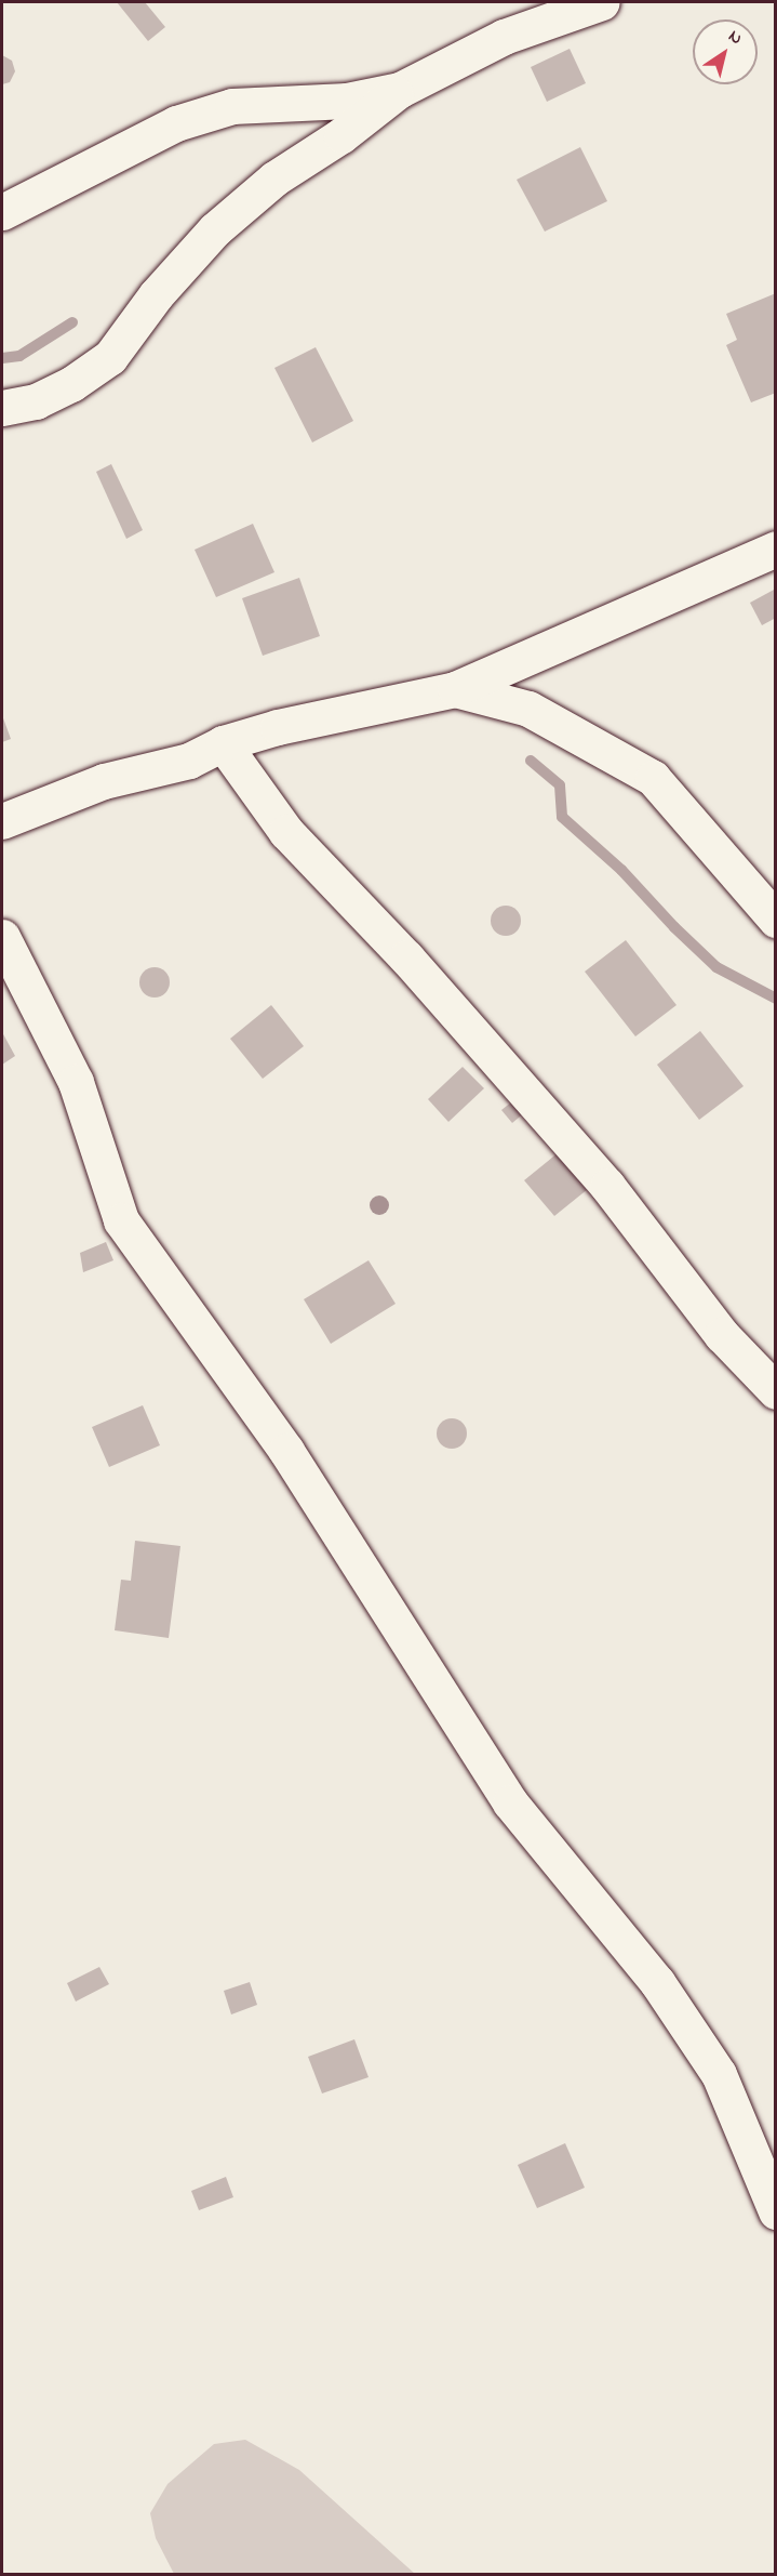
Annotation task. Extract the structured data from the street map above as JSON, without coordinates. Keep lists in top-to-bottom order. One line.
{"north":"top right"}
